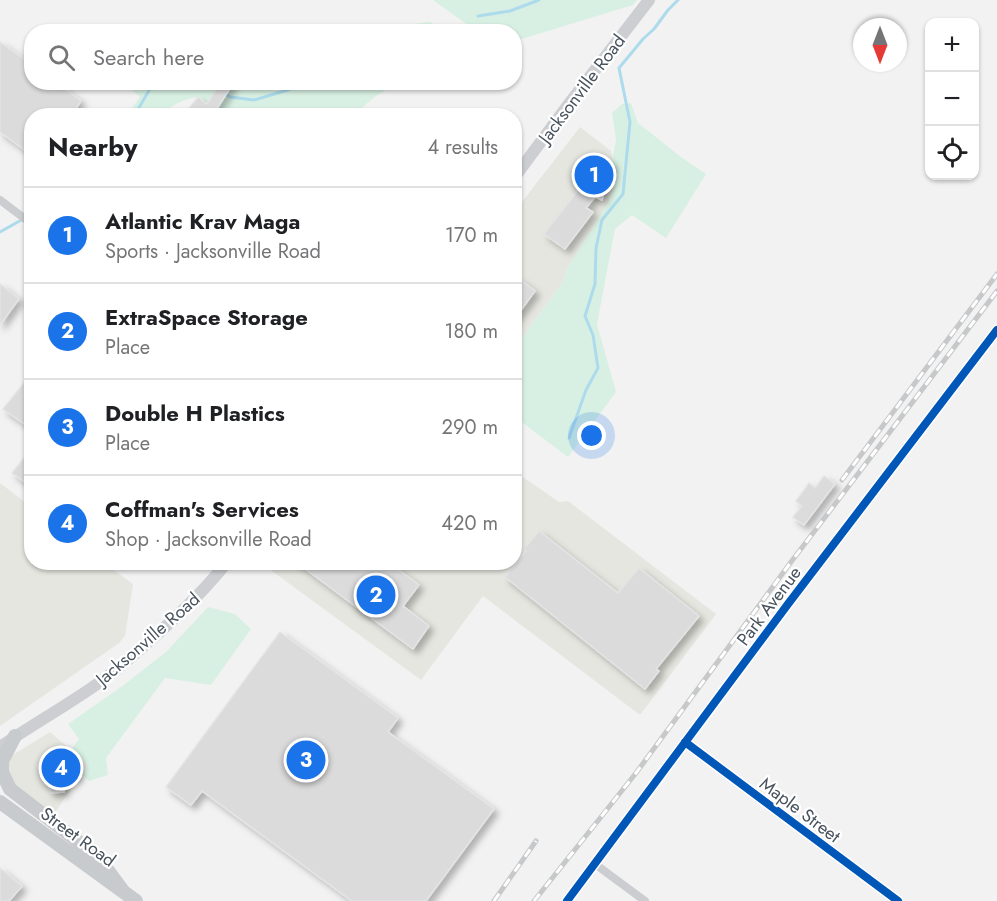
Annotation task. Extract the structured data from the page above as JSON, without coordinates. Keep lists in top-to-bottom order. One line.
{"streets":{"main road":["Jacksonville Road","Street Road"],"street":["Park Avenue","Maple Street"]},"crossings":[["Park Avenue","Maple Street"]],"north":"bottom","page":{"map_buttons":["+","−"],"search":"Search here","heading":["Nearby","4 results"],"pins":["1","2","3","4"],"list":[{"mark":"1","name":"Atlantic Krav Maga","note":"Sports · Jacksonville Road","value":"170 m"},{"mark":"2","name":"ExtraSpace Storage","note":"Place","value":"180 m"},{"mark":"3","name":"Double H Plastics","note":"Place","value":"290 m"},{"mark":"4","name":"Coffman's Services","note":"Shop · Jacksonville Road","value":"420 m"}]}}
